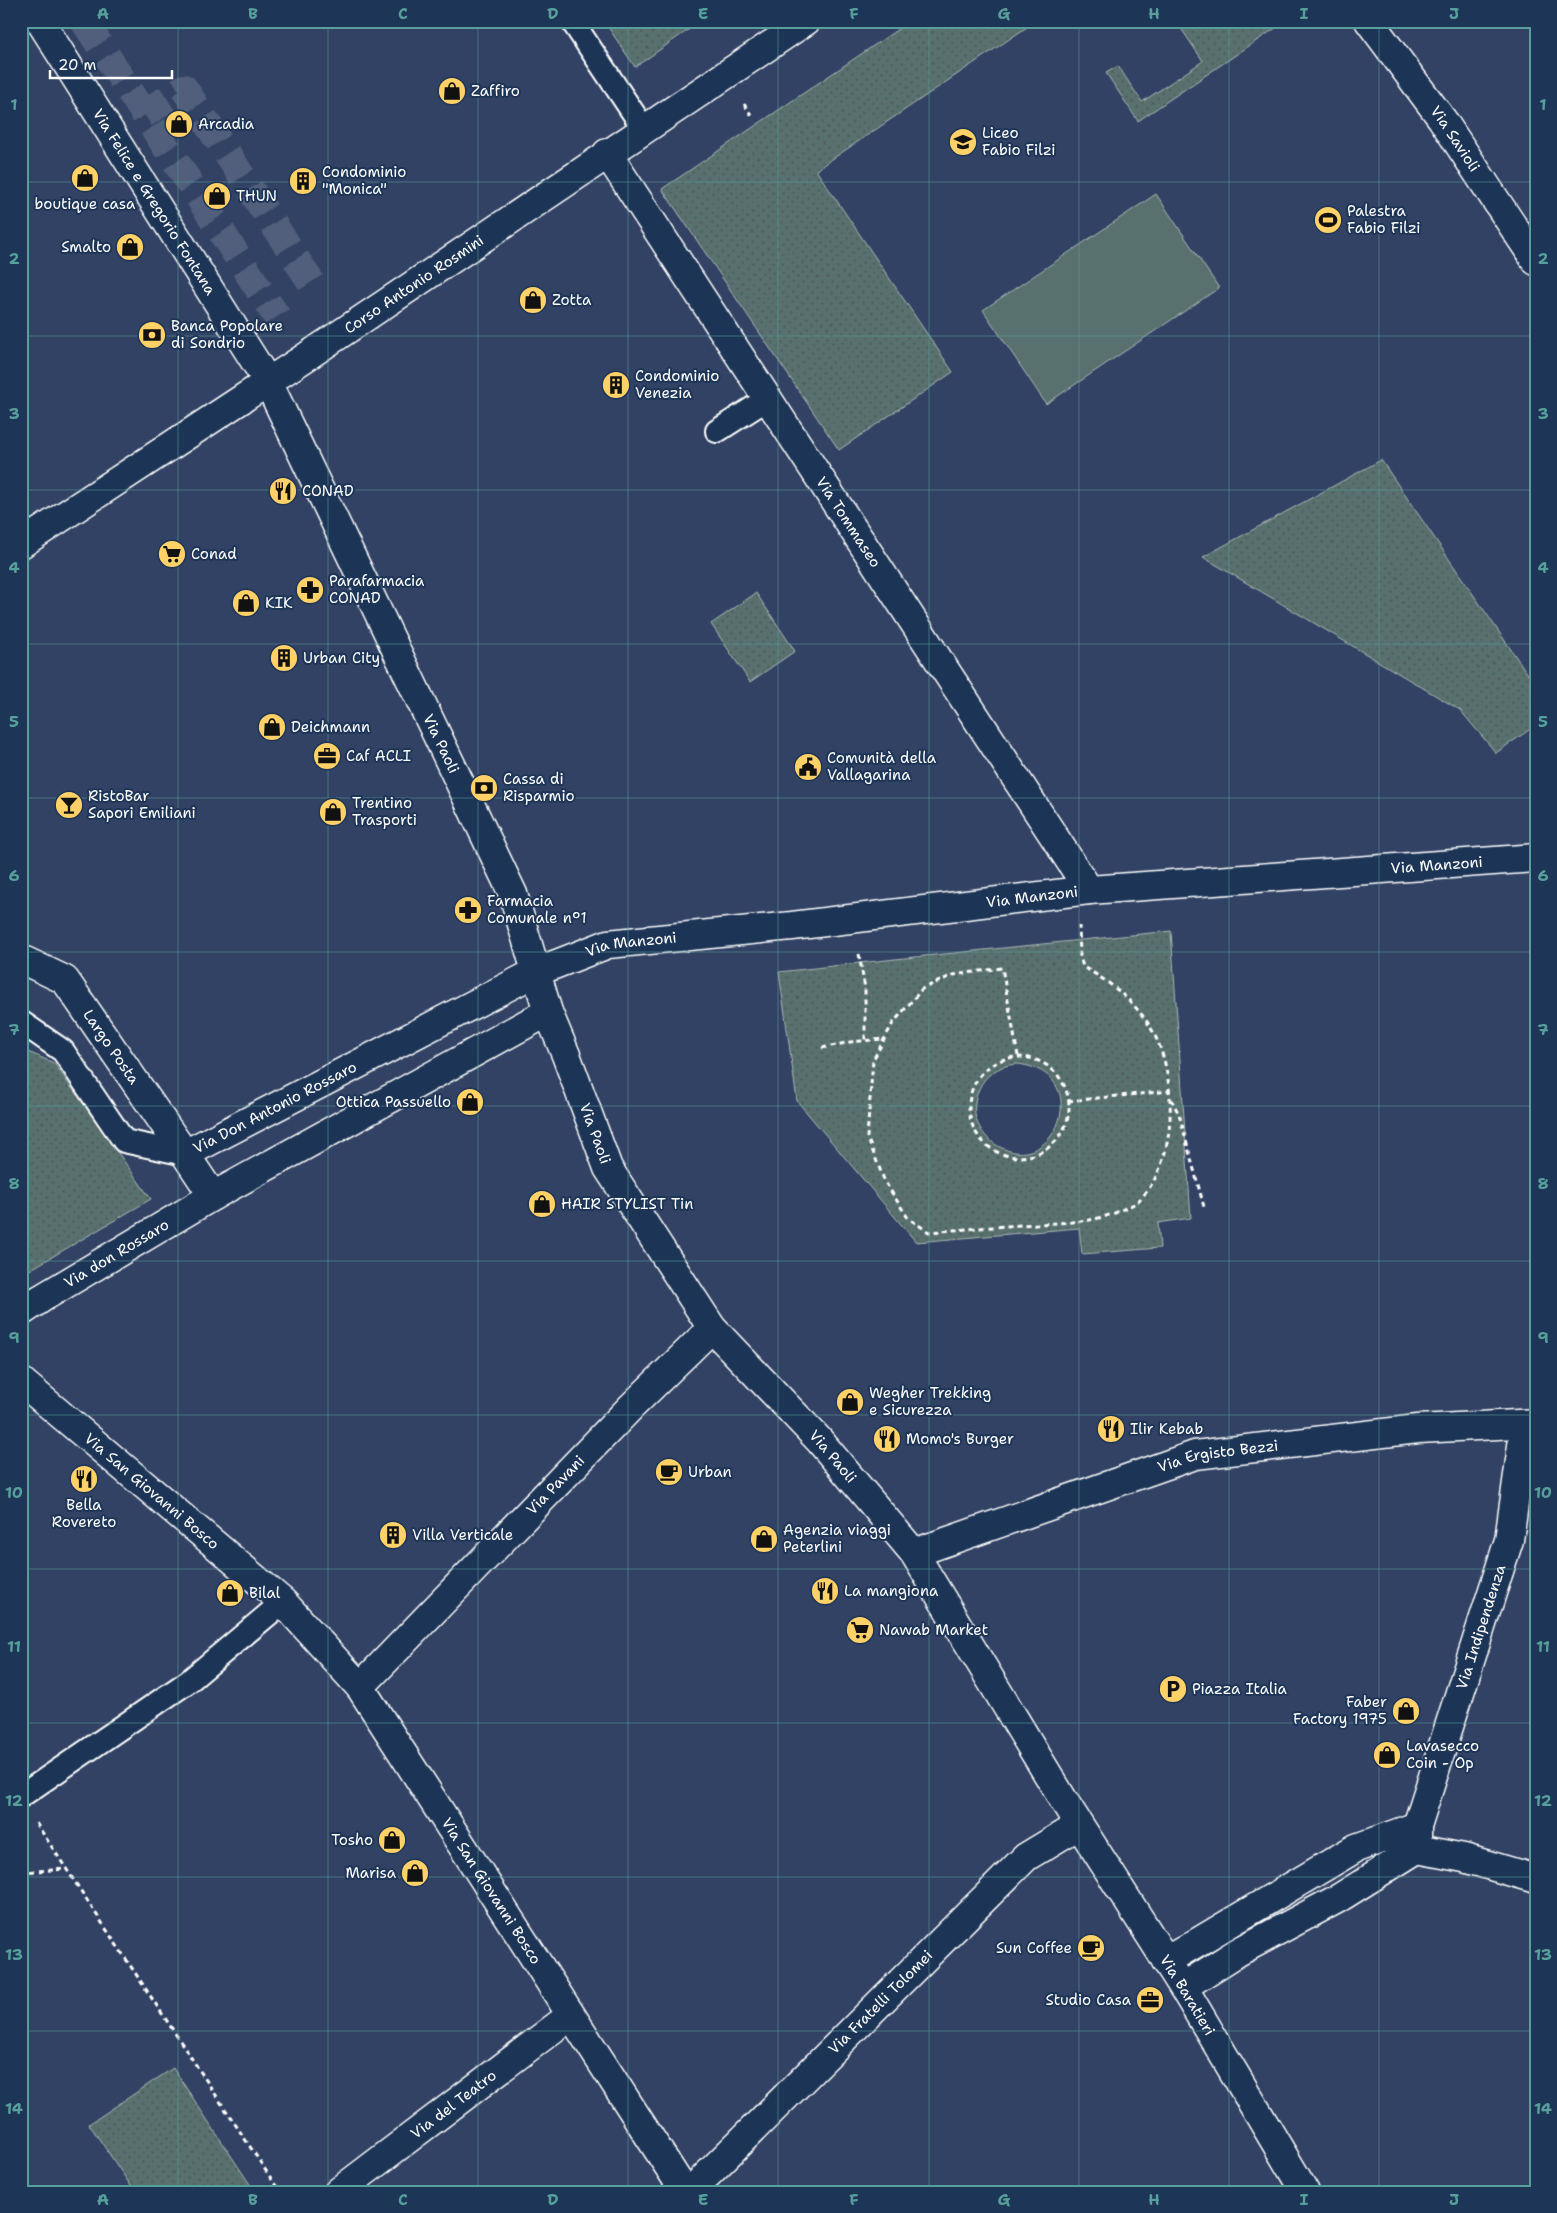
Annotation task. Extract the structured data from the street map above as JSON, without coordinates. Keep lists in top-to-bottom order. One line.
{"streets":{"street":["Via Savioli","Via Felice e Gregorio Fontana","Corso Antonio Rosmini","Via Tommaseo","Via Paoli","Via Manzoni","Largo Posta","Via Don Antonio Rossaro","Via don Rossaro","Via Ergisto Bezzi","Via Pavani","Via San Giovanni Bosco","Via Indipendenza","Via Baratieri","Via Fratelli Tolomei","Via del Teatro"]},"crossings":[["Via Felice e Gregorio Fontana","Corso Antonio Rosmini"],["Via Felice e Gregorio Fontana","Via Paoli"],["Corso Antonio Rosmini","Via Tommaseo"],["Corso Antonio Rosmini","Via Paoli"],["Via Tommaseo","Via Manzoni"],["Via Paoli","Via Manzoni"],["Via Paoli","Via Don Antonio Rossaro"],["Via Paoli","Via Ergisto Bezzi"],["Via Paoli","Via Pavani"],["Via Paoli","Via Baratieri"],["Via Manzoni","Via Don Antonio Rossaro"],["Largo Posta","Via Don Antonio Rossaro"],["Via Don Antonio Rossaro","Via don Rossaro"],["Via Ergisto Bezzi","Via Indipendenza"],["Via Pavani","Via San Giovanni Bosco"],["Via San Giovanni Bosco","Via del Teatro"],["Via Baratieri","Via Fratelli Tolomei"]],"places":{"shop":["Zaffiro","Arcadia","boutique casa","THUN","Smalto","Zotta","KIK","Deichmann","Trentino Trasporti","Ottica Passuello","HAIR STYLIST Tin","Wegher Trekking e Sicurezza","Agenzia viaggi Peterlini","Bilal","Faber Factory 1975","Lavasecco Coin - Op","Tosho","Marisa"],"school or university":["Liceo Fabio Filzi"],"building":["Condominio \"Monica\"","Condominio Venezia","Urban City","Villa Verticale"],"sports":["Palestra Fabio Filzi"],"bank":["Banca Popolare di Sondrio","Cassa di Risparmio"],"restaurant":["CONAD","Ilir Kebab","Momo's Burger","Bella Rovereto","La mangiona"],"supermarket":["Conad","Nawab Market"],"pharmacy":["Parafarmacia CONAD","Farmacia Comunale n°1"],"office":["Caf ACLI","Studio Casa"],"public building":["Comunità della Vallagarina"],"bar":["RistoBar Sapori Emiliani"],"cafe":["Urban","Sun Coffee"],"parking":["Piazza Italia"]},"scale_bar":"20 m","grid":{"columns":["A","B","C","D","E","F","G","H","I","J"],"rows":["1","2","3","4","5","6","7","8","9","10","11","12","13","14"]}}
